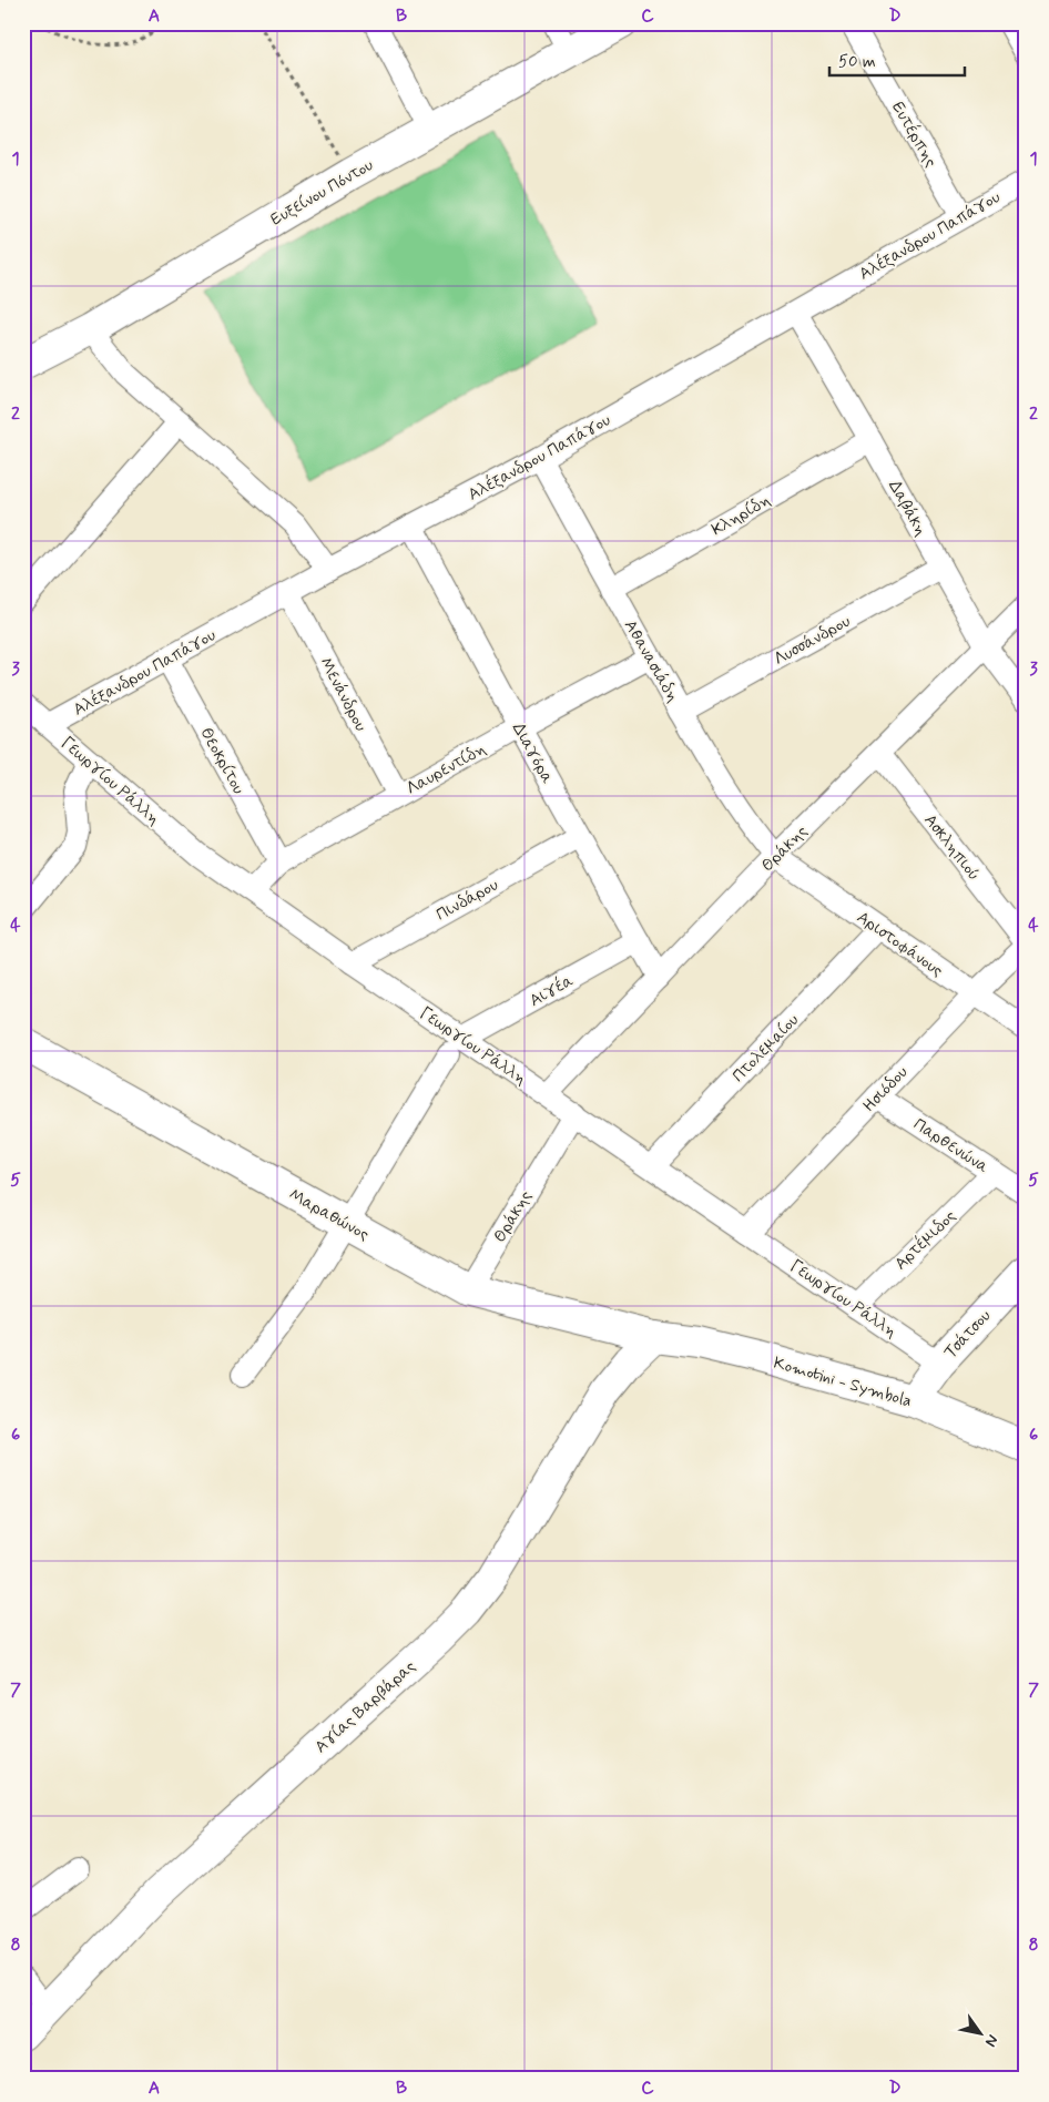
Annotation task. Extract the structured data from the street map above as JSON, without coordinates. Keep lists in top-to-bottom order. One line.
{"streets":{"street":["Ευτέρπης","Ευξείνου Πόντου","Αλέξανδρου Παπάγου","Δαβάκη","Κληρίδη","Λυσσάνδρου","Αθανασιάδη","Μενάνδρου","Διαγόρα","Θεοκρίτου","Λαυρεντίδη","Γεωργίου Ράλλη","Ασκληπιού","Θράκης","Πινδάρου","Αριστοφάνους","Αιγέα","Πτολεμαίου","Ησιόδου","Παρθενώνα","Μαραθώνος","Αρτέμιδος","Τσάτσου","Komotini - Symbola","Αγίας Βαρβάρας"]},"crossings":[["Ευτέρπης","Αλέξανδρου Παπάγου"],["Αλέξανδρου Παπάγου","Δαβάκη"],["Αλέξανδρου Παπάγου","Αθανασιάδη"],["Αλέξανδρου Παπάγου","Μενάνδρου"],["Αλέξανδρου Παπάγου","Διαγόρα"],["Αλέξανδρου Παπάγου","Θεοκρίτου"],["Αλέξανδρου Παπάγου","Γεωργίου Ράλλη"],["Δαβάκη","Κληρίδη"],["Δαβάκη","Λυσσάνδρου"],["Δαβάκη","Θράκης"],["Κληρίδη","Αθανασιάδη"],["Λυσσάνδρου","Αθανασιάδη"],["Αθανασιάδη","Λαυρεντίδη"],["Αθανασιάδη","Θράκης"],["Αθανασιάδη","Αριστοφάνους"],["Μενάνδρου","Λαυρεντίδη"],["Διαγόρα","Λαυρεντίδη"],["Διαγόρα","Θράκης"],["Διαγόρα","Πινδάρου"],["Διαγόρα","Αιγέα"],["Θεοκρίτου","Λαυρεντίδη"],["Λαυρεντίδη","Γεωργίου Ράλλη"],["Γεωργίου Ράλλη","Θράκης"],["Γεωργίου Ράλλη","Πινδάρου"],["Γεωργίου Ράλλη","Αιγέα"],["Γεωργίου Ράλλη","Πτολεμαίου"],["Γεωργίου Ράλλη","Ησιόδου"],["Γεωργίου Ράλλη","Αρτέμιδος"],["Γεωργίου Ράλλη","Τσάτσου"],["Ασκληπιού","Θράκης"],["Θράκης","Αριστοφάνους"],["Θράκης","Μαραθώνος"],["Αριστοφάνους","Πτολεμαίου"],["Αριστοφάνους","Ησιόδου"],["Ησιόδου","Παρθενώνα"],["Παρθενώνα","Αρτέμιδος"],["Μαραθώνος","Komotini - Symbola"],["Μαραθώνος","Αγίας Βαρβάρας"],["Τσάτσου","Komotini - Symbola"],["Komotini - Symbola","Αγίας Βαρβάρας"]],"scale_bar":"50 m","north":"bottom right","grid":{"columns":["A","B","C","D"],"rows":["1","2","3","4","5","6","7","8"]}}
